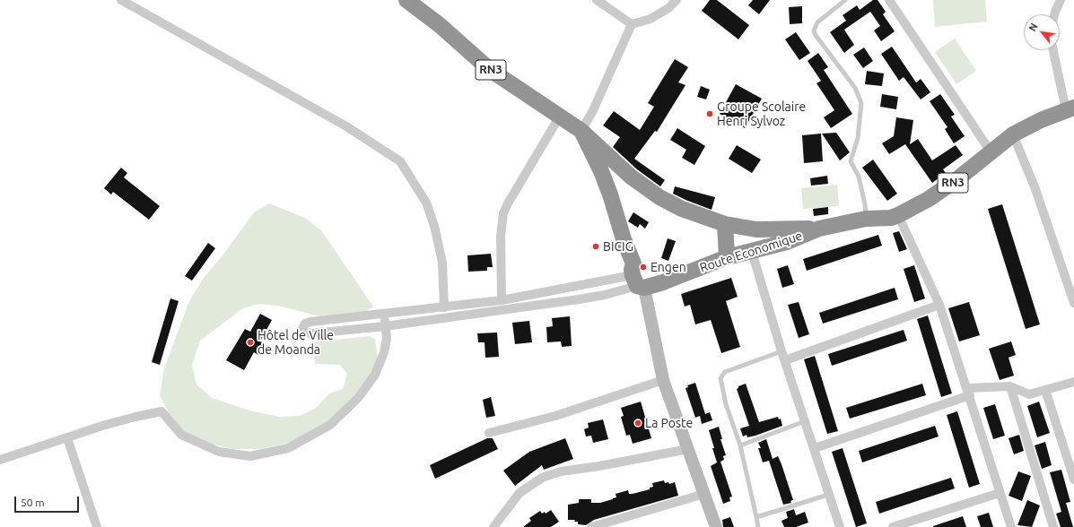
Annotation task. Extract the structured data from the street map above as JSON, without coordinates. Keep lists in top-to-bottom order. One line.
{"streets":{"highway":["RN3","Route Economique"]},"places":["Groupe Scolaire Henri Sylvoz","BICIG","Engen","Hôtel de Ville de Moanda","La Poste"],"scale_bar":"50 m","north":"top left"}
